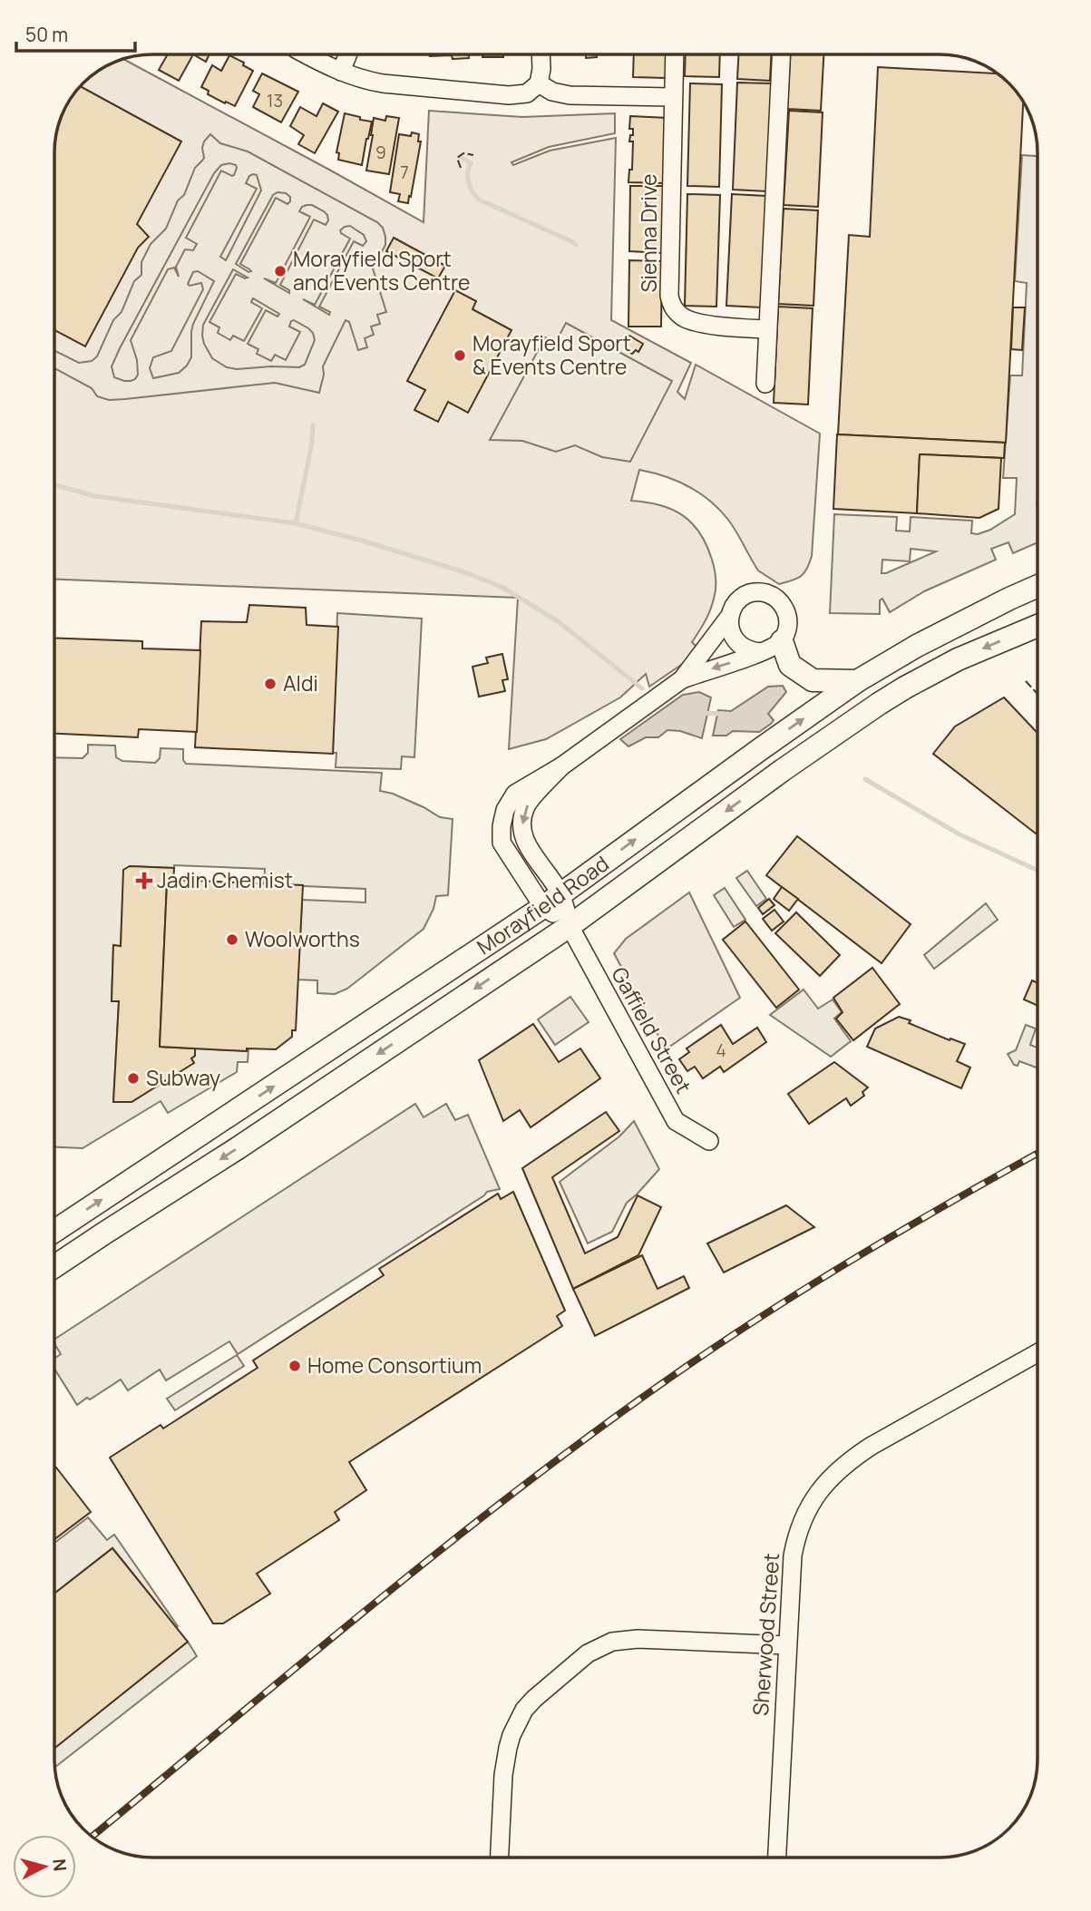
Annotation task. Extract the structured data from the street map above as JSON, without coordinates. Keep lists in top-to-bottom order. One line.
{"streets":{"main road":["Morayfield Road"],"street":["Sienna Drive","Gaffield Street","Sherwood Street"]},"crossings":[["Morayfield Road","Gaffield Street"]],"places":{"other":["Morayfield Sport and Events Centre","Morayfield Sport & Events Centre","Aldi","Woolworths","Subway","Home Consortium"],"health":["Jadin Chemist"]},"house_numbers":["13","9","7","4"],"scale_bar":"50 m","north":"right"}
